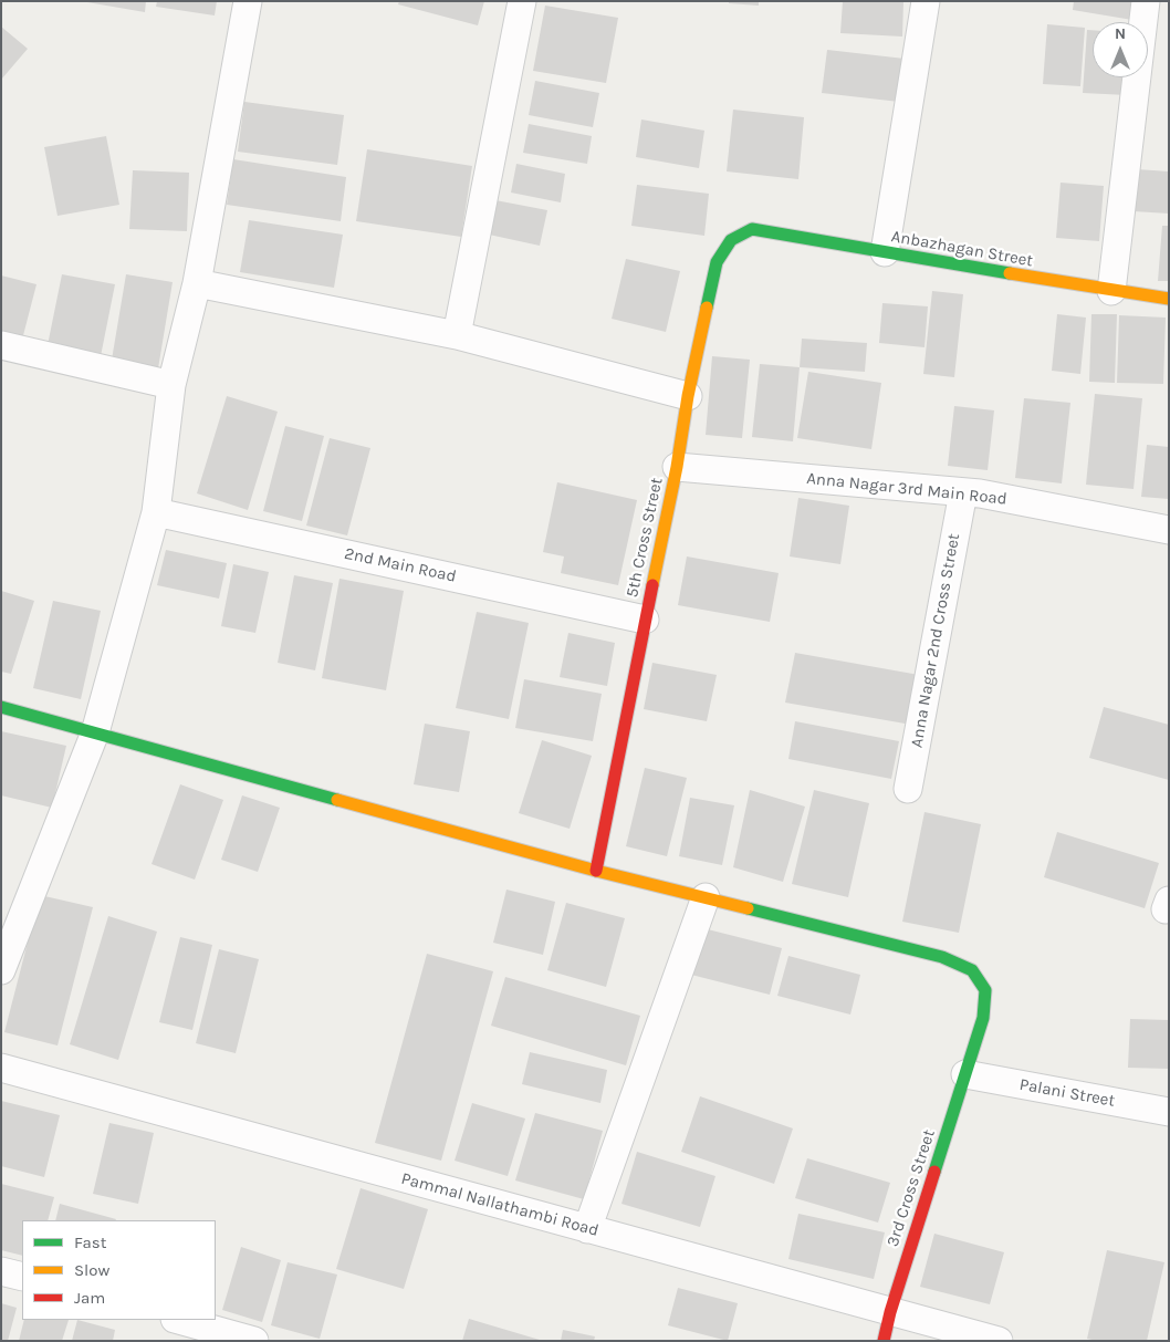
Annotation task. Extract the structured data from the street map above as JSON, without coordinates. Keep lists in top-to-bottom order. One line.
{"streets":{"street":["Anbazhagan Street","Anna Nagar 3rd Main Road","5th Cross Street","2nd Main Road","Anna Nagar 2nd Cross Street","Palani Street","3rd Cross Street","Pammal Nallathambi Road"]},"crossings":[["Anbazhagan Street","5th Cross Street"],["Anna Nagar 3rd Main Road","5th Cross Street"],["Anna Nagar 3rd Main Road","Anna Nagar 2nd Cross Street"],["5th Cross Street","2nd Main Road"],["5th Cross Street","3rd Cross Street"],["Palani Street","3rd Cross Street"],["3rd Cross Street","Pammal Nallathambi Road"]],"legend":["Fast","Slow","Jam"],"north":"top"}
